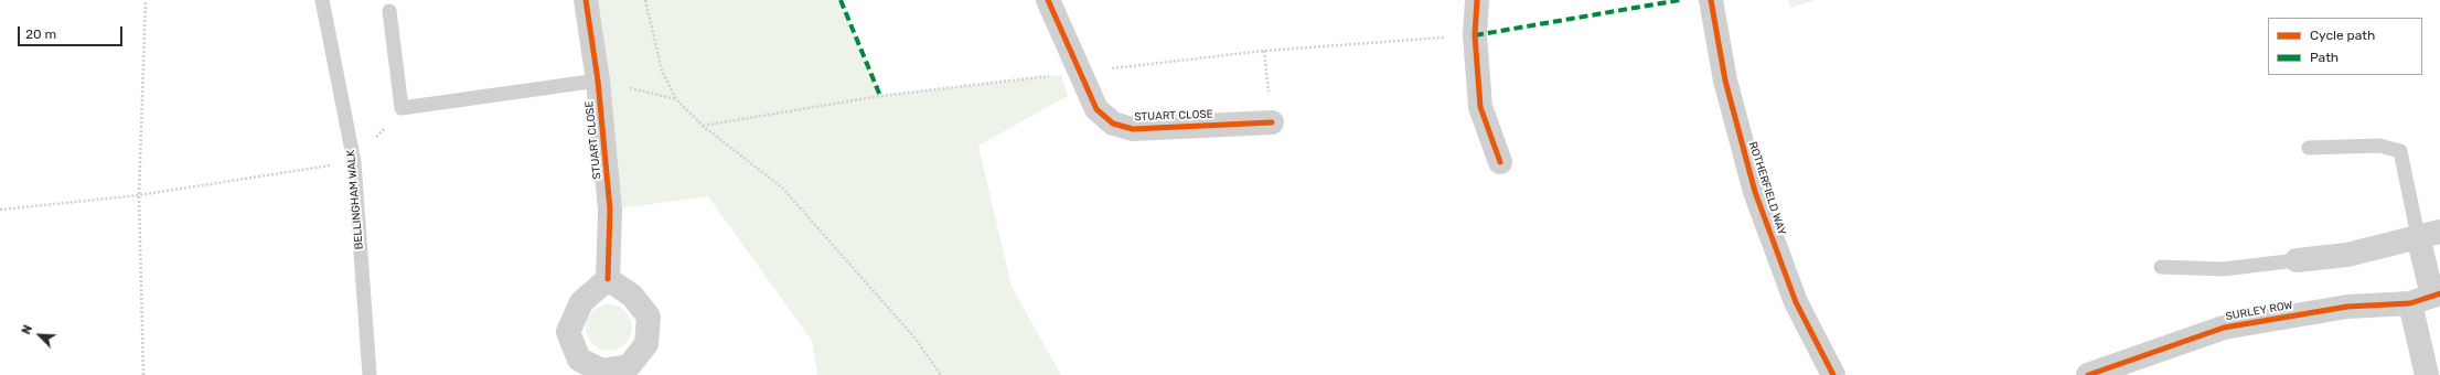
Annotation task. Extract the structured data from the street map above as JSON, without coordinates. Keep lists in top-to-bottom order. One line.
{"streets":{"street":["STUART CLOSE","ROTHERFIELD WAY","SURLEY ROW"],"lane":["BELLINGHAM WALK"]},"legend":["Cycle path","Path"],"scale_bar":"20 m","north":"top left"}
